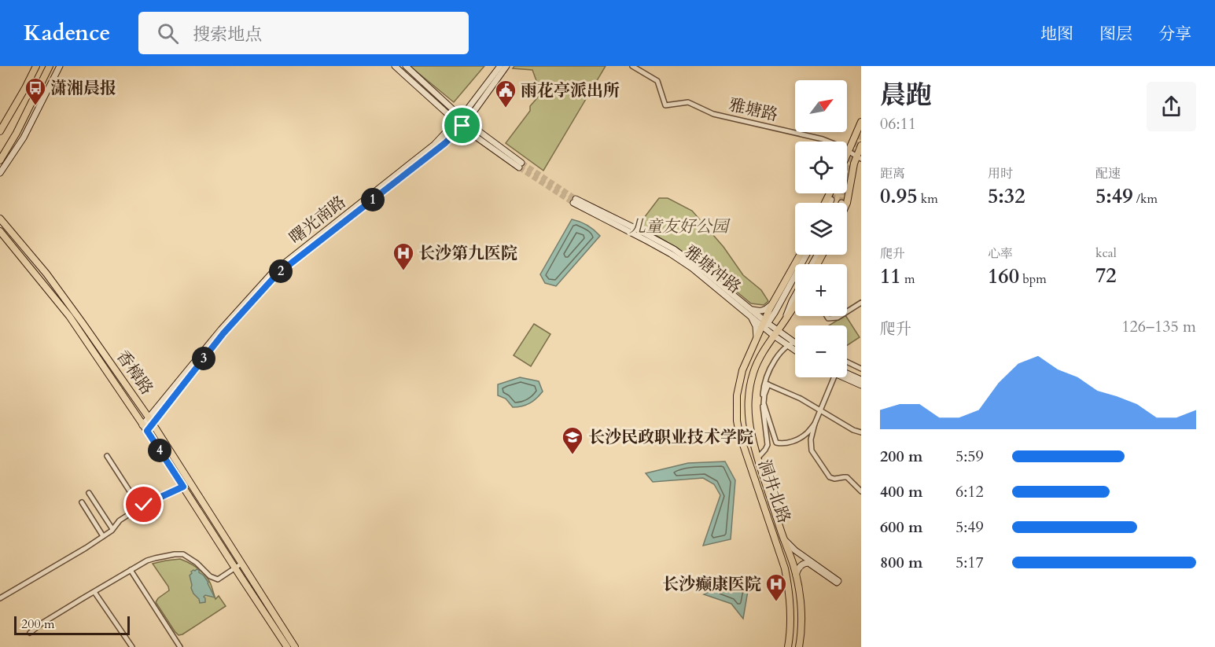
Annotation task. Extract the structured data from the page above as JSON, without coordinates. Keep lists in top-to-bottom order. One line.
{"streets":{"main road":["曙光南路","雅塘冲路","香樟路","洞井北路"],"street":["雅塘路"]},"crossings":[["曙光南路","香樟路"],["雅塘冲路","洞井北路"]],"parks":["儿童友好公园"],"places":{"bus stop":["潇湘晨报"],"public building":["雨花亭派出所"],"hospital":["长沙第九医院","长沙癫康医院"],"school or university":["长沙民政职业技术学院"]},"scale_bar":"200 m","north":"top right","page":{"header":"Kadence","search":"搜索地点","nav":["地图","图层","分享"],"heading":["晨跑","06:11"],"map_buttons":["+","−"],"stats":[["距离","0.95 km"],["用时","5:32"],["配速","5:49 /km"],["爬升","11 m"],["心率","160 bpm"],["kcal","72"]],"pins":["1","2","3","4"],"chart":["爬升","126–135 m"],"list":[{"name":"200 m","note":"5:59"},{"name":"400 m","note":"6:12"},{"name":"600 m","note":"5:49"},{"name":"800 m","note":"5:17"}],"scale":"200 m"}}
